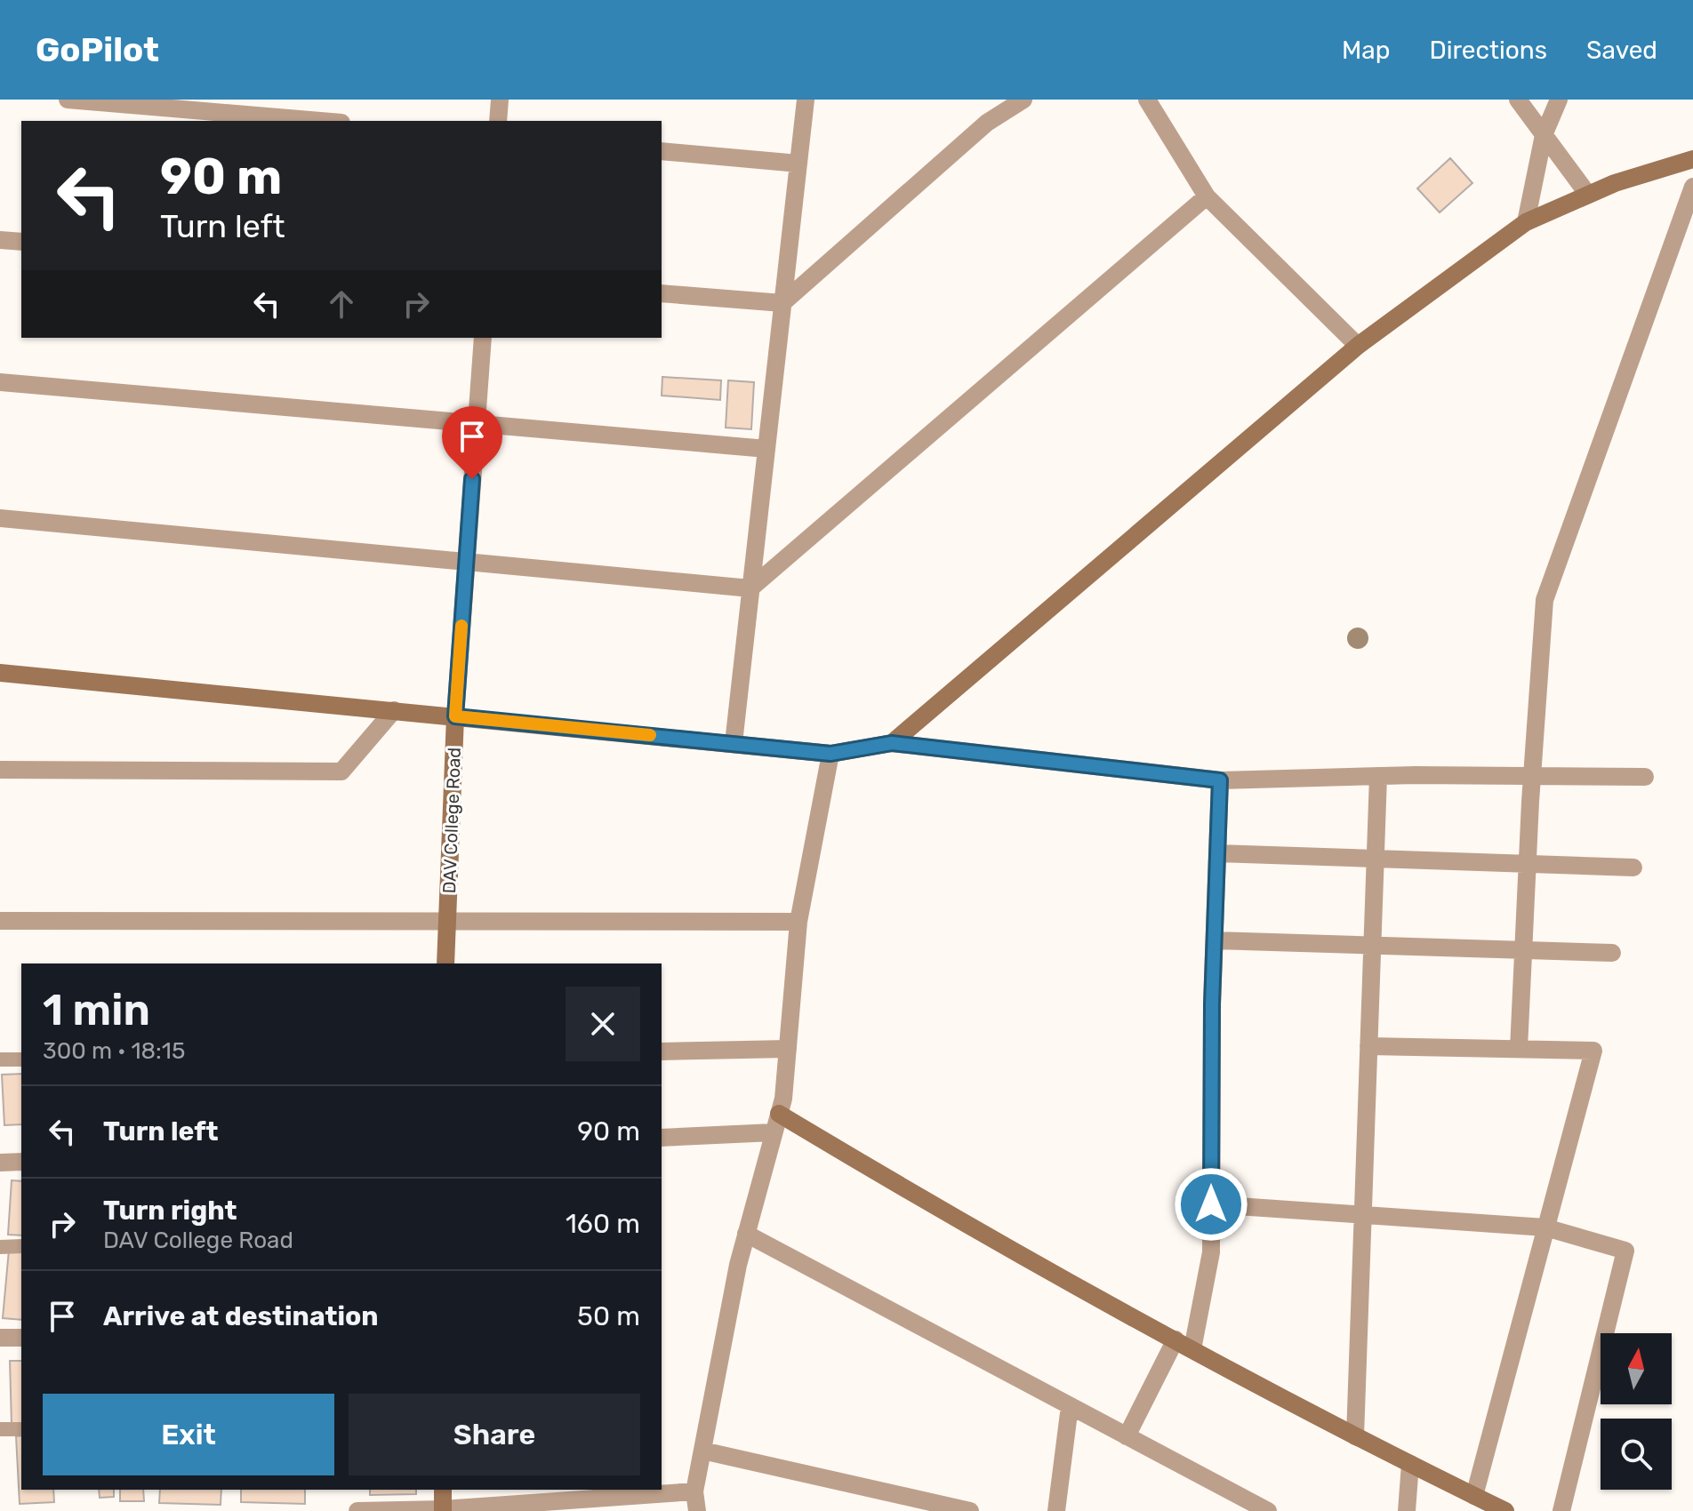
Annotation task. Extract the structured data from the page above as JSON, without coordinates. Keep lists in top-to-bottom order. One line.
{"streets":{"street":["DAV College Road"]},"north":"top","page":{"header":"GoPilot","nav":["Map","Directions","Saved"],"turn":["90 m","Turn left"],"heading":["1 min","300 m · 18:15"],"list":[{"name":"Turn left","value":"90 m"},{"name":"Turn right","note":"DAV College Road","value":"160 m"},{"name":"Arrive at destination","value":"50 m"}],"buttons":["Exit","Share"]}}
